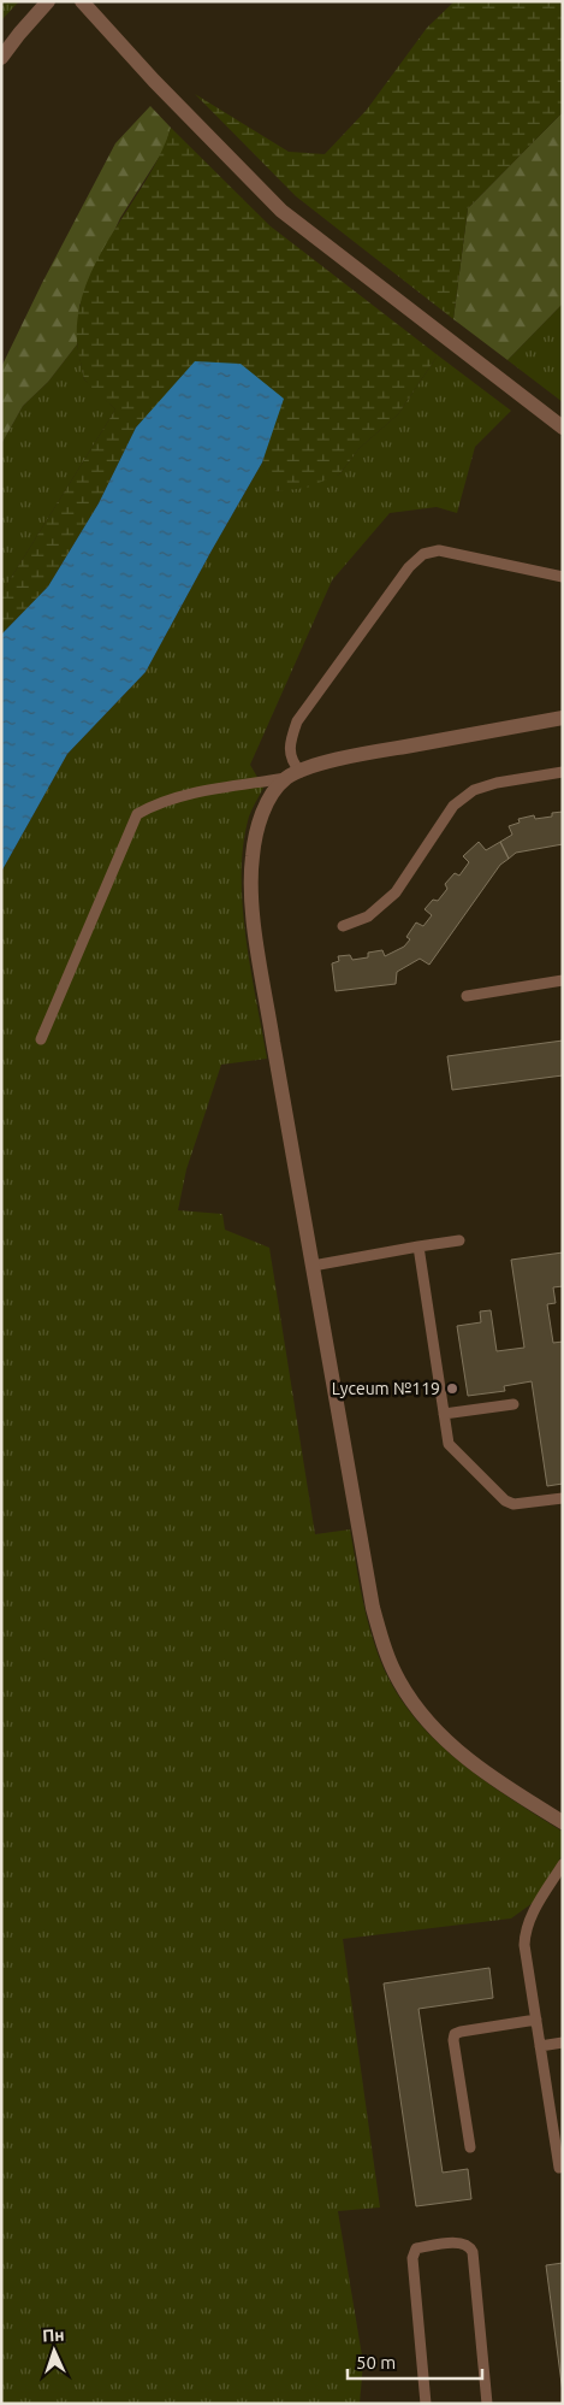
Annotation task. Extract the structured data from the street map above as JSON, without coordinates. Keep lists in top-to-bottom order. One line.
{"places":["Lyceum №119"],"scale_bar":"50 m","north":"top"}
